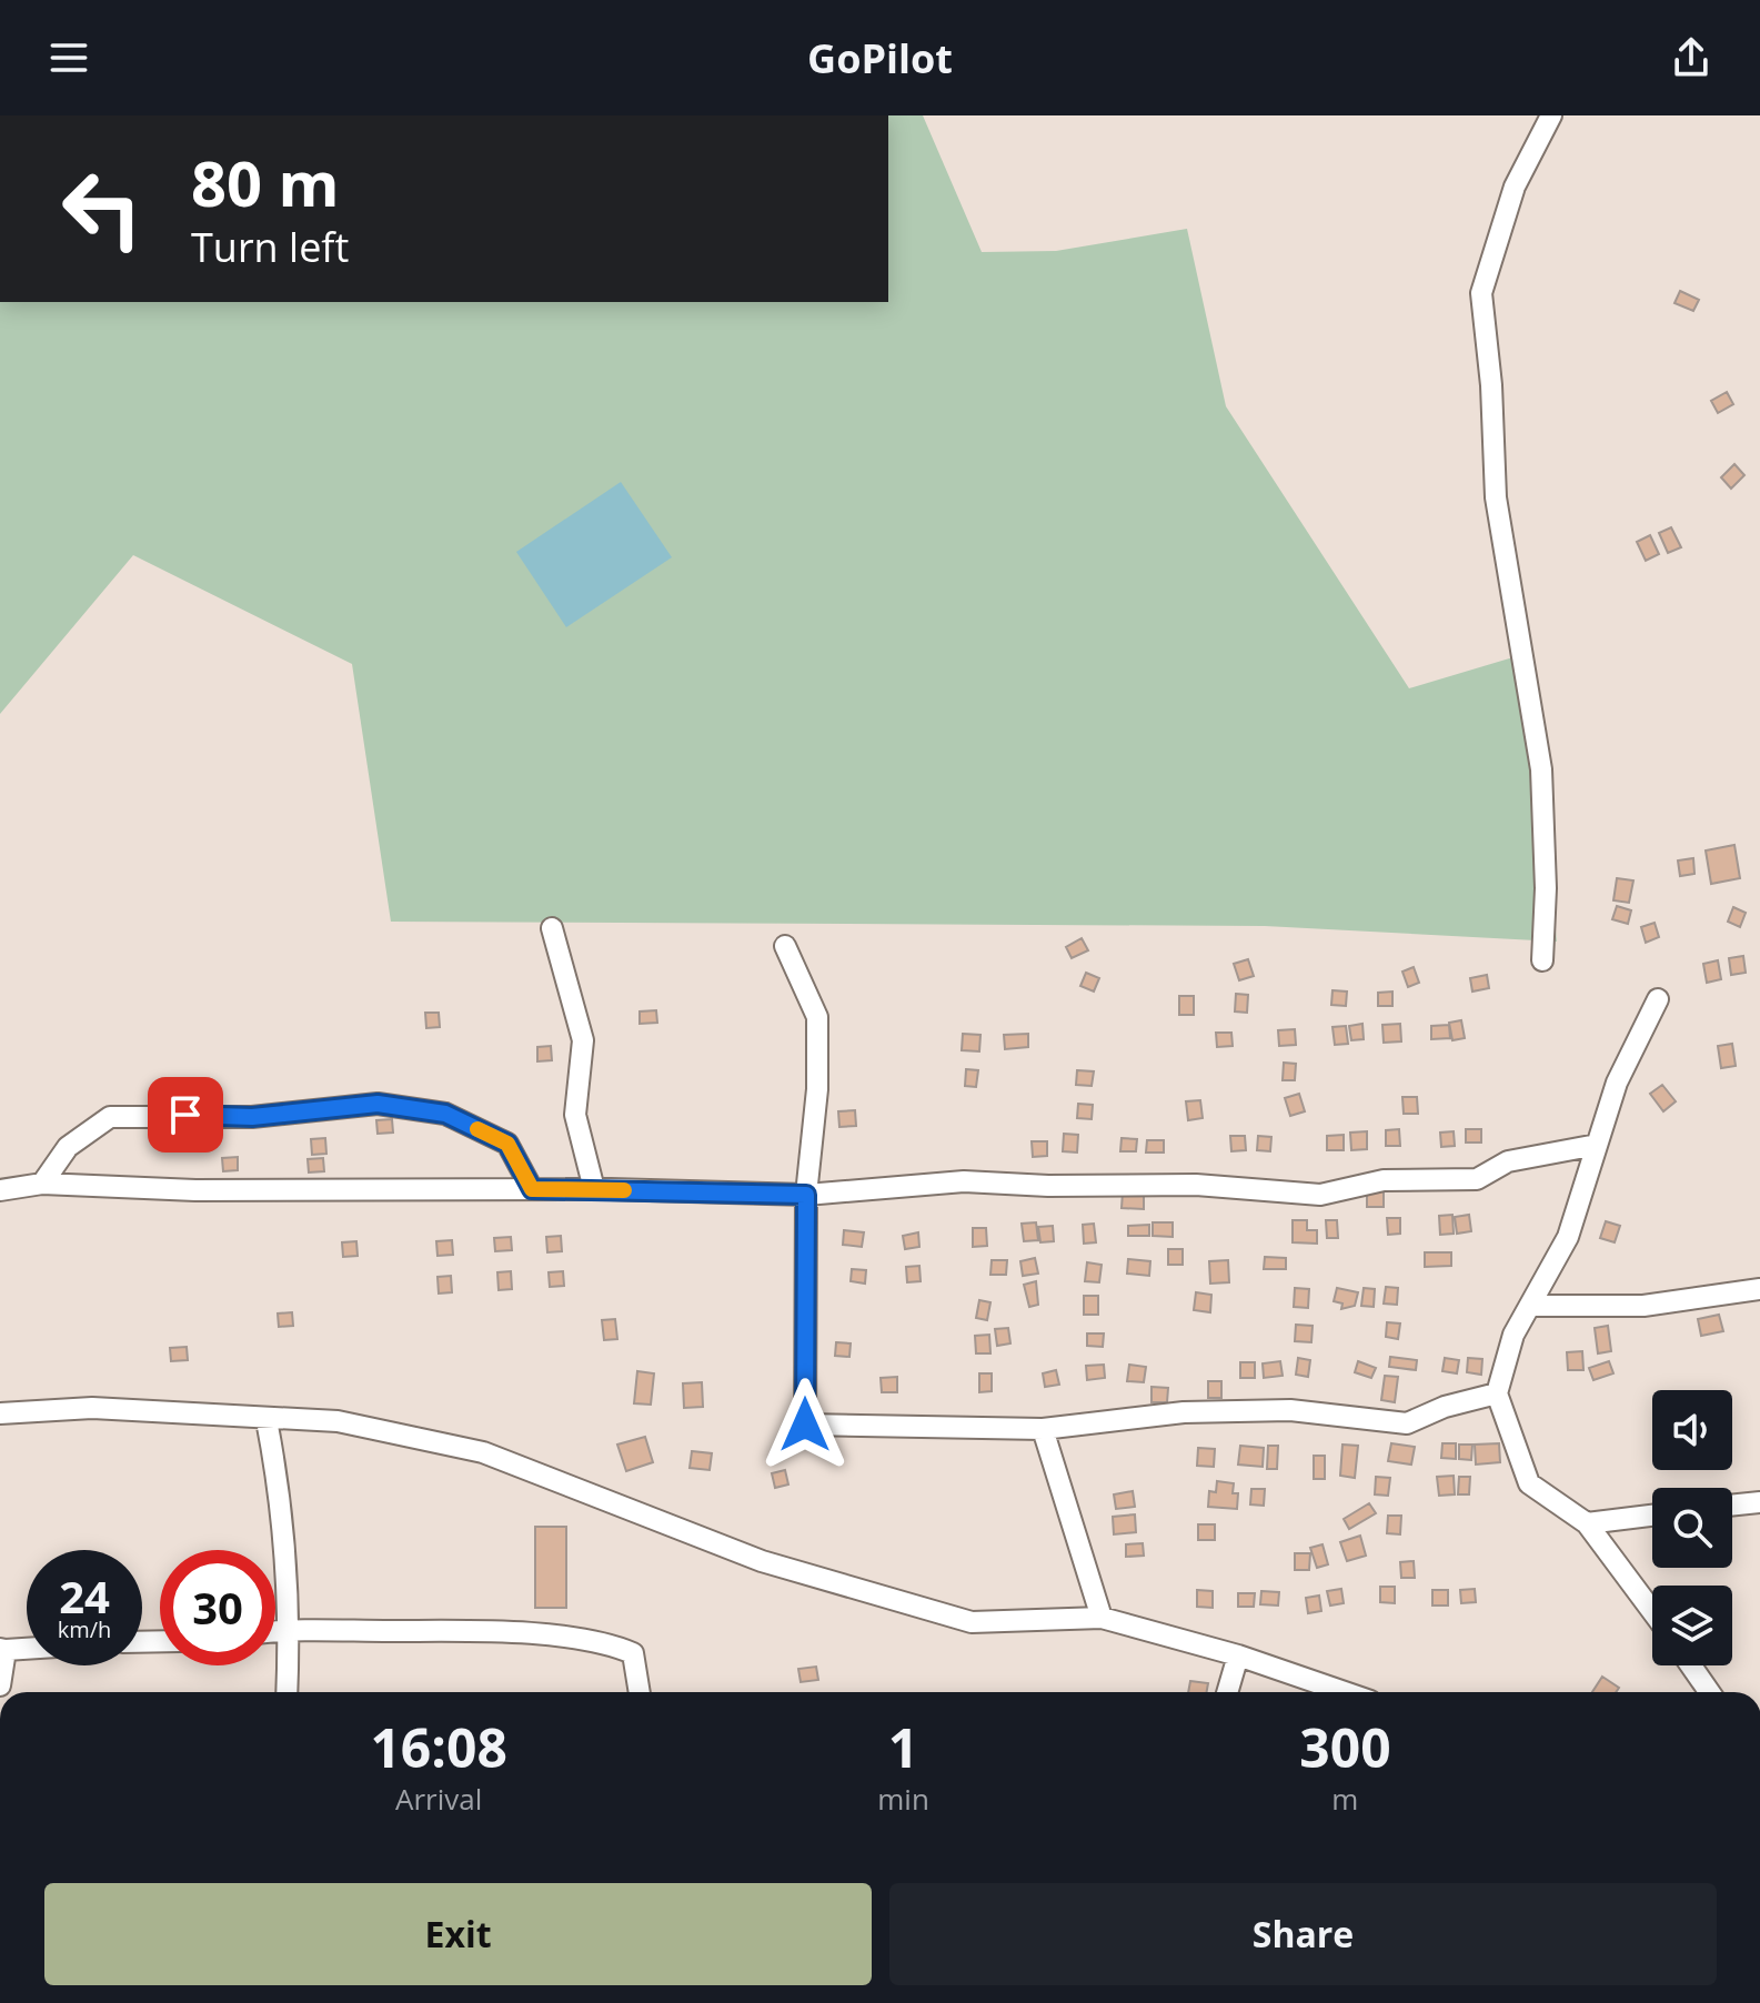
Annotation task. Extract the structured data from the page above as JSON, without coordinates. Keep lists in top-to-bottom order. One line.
{"page":{"header":"GoPilot","turn":["80 m","Turn left"],"speed":"24 km/h","limit":"30","eta":["16:08","Arrival","1","min","300","m"],"buttons":["Exit","Share"]}}
